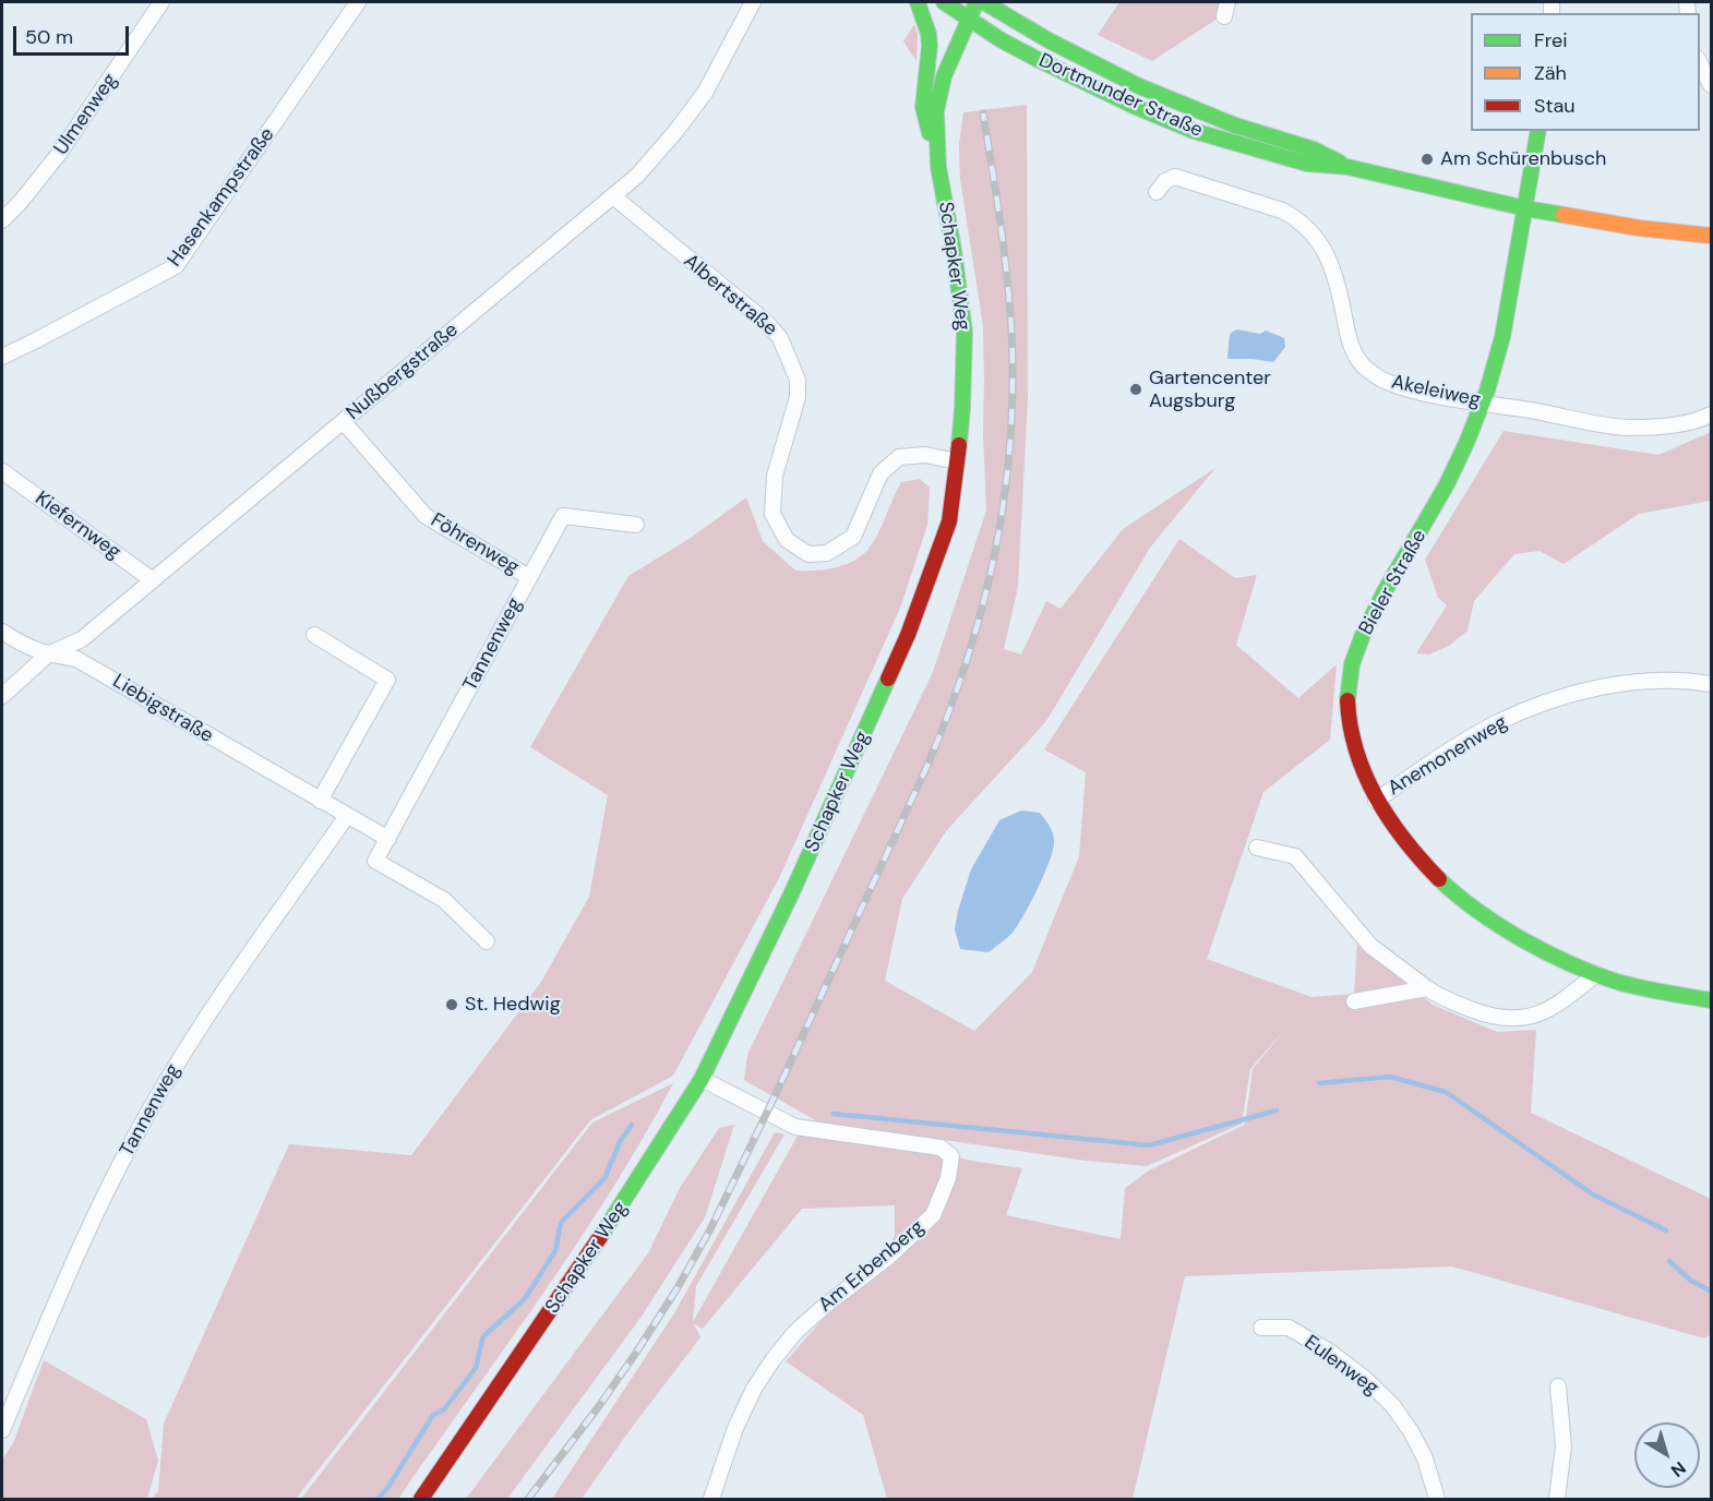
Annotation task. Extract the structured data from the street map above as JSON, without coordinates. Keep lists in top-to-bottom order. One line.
{"streets":{"street":["Dortmunder Straße","Ulmenweg","Hasenkampstraße","Schapker Weg","Albertstraße","Nußbergstraße","Akeleiweg","Kiefernweg","Föhrenweg","Bieler Straße","Tannenweg","Liebigstraße","Anemonenweg","Am Erbenberg","Eulenweg"]},"crossings":[["Dortmunder Straße","Schapker Weg"],["Dortmunder Straße","Bieler Straße"],["Schapker Weg","Albertstraße"],["Schapker Weg","Am Erbenberg"],["Albertstraße","Nußbergstraße"],["Nußbergstraße","Kiefernweg"],["Nußbergstraße","Föhrenweg"],["Nußbergstraße","Liebigstraße"],["Akeleiweg","Bieler Straße"],["Föhrenweg","Tannenweg"],["Bieler Straße","Anemonenweg"],["Tannenweg","Liebigstraße"]],"places":["Am Schürenbusch","Gartencenter Augsburg","St. Hedwig"],"legend":["Frei","Zäh","Stau"],"scale_bar":"50 m","north":"bottom right"}
